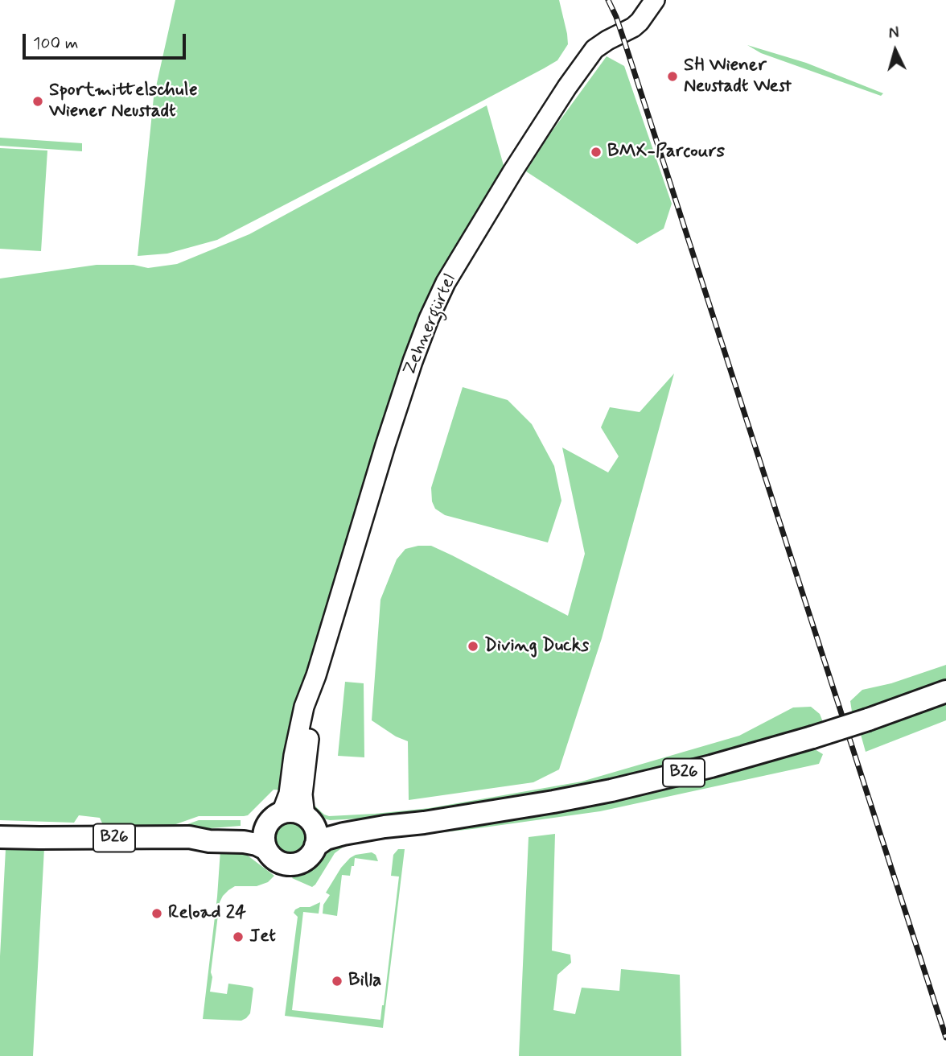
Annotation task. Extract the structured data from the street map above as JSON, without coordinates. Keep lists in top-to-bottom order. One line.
{"streets":{"main road":["Zehnergürtel","B26"]},"crossings":[["Zehnergürtel","B26"]],"places":["SH Wiener Neustadt West","Sportmittelschule Wiener Neustadt","BMX-Parcours","Diving Ducks","Reload 24","Jet","Billa"],"scale_bar":"100 m","north":"top"}
